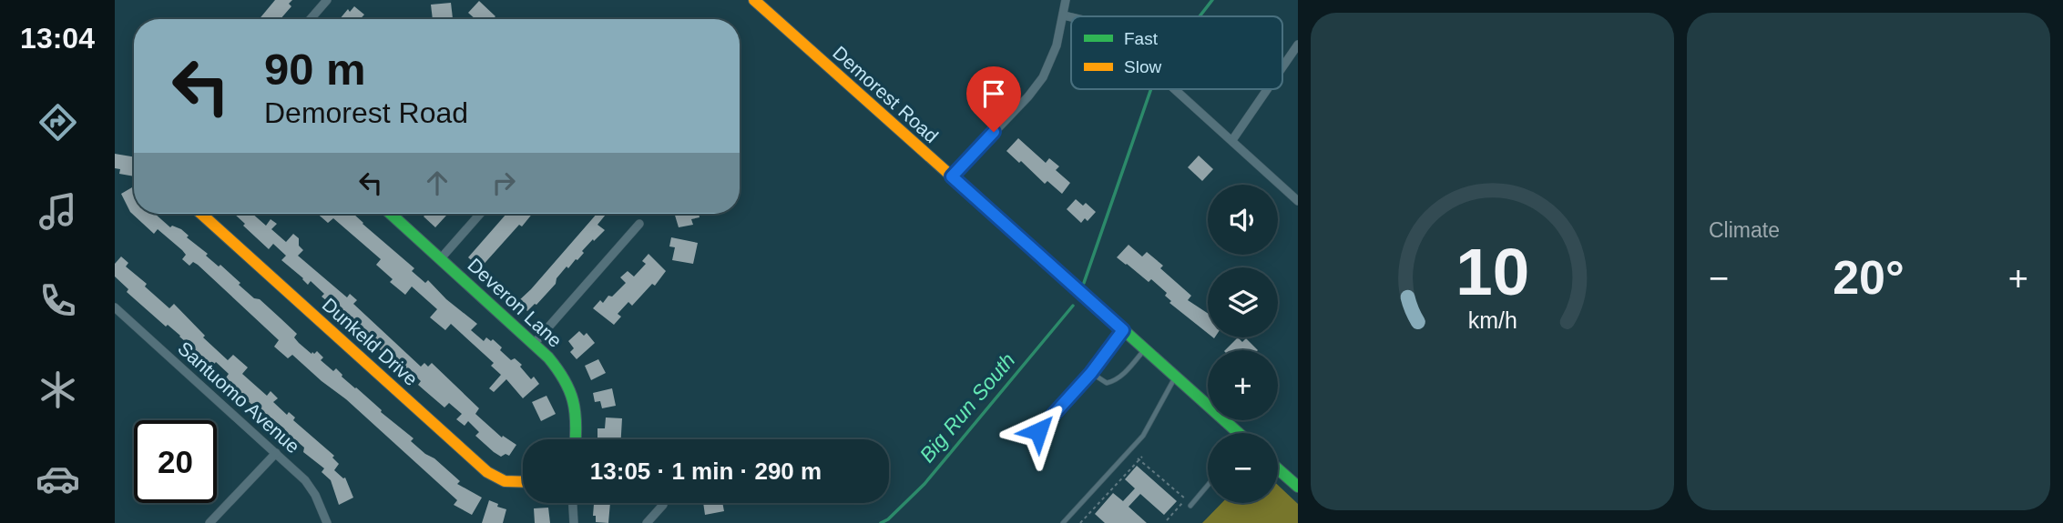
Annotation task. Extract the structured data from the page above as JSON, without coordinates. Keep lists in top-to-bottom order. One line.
{"streets":{"street":["Demorest Road","Deveron Lane","Dunkeld Drive","Santuomo Avenue"]},"water":["Big Run South"],"legend":["Fast","Slow"],"page":{"tabs":"13:04","tile":"Climate","turn":["90 m","Demorest Road"],"map_buttons":["+","−"],"heat":["−","20°","+"],"limit":"20","trip":"13:05 · 1 min · 290 m","gauge":["10","km/h"]}}
